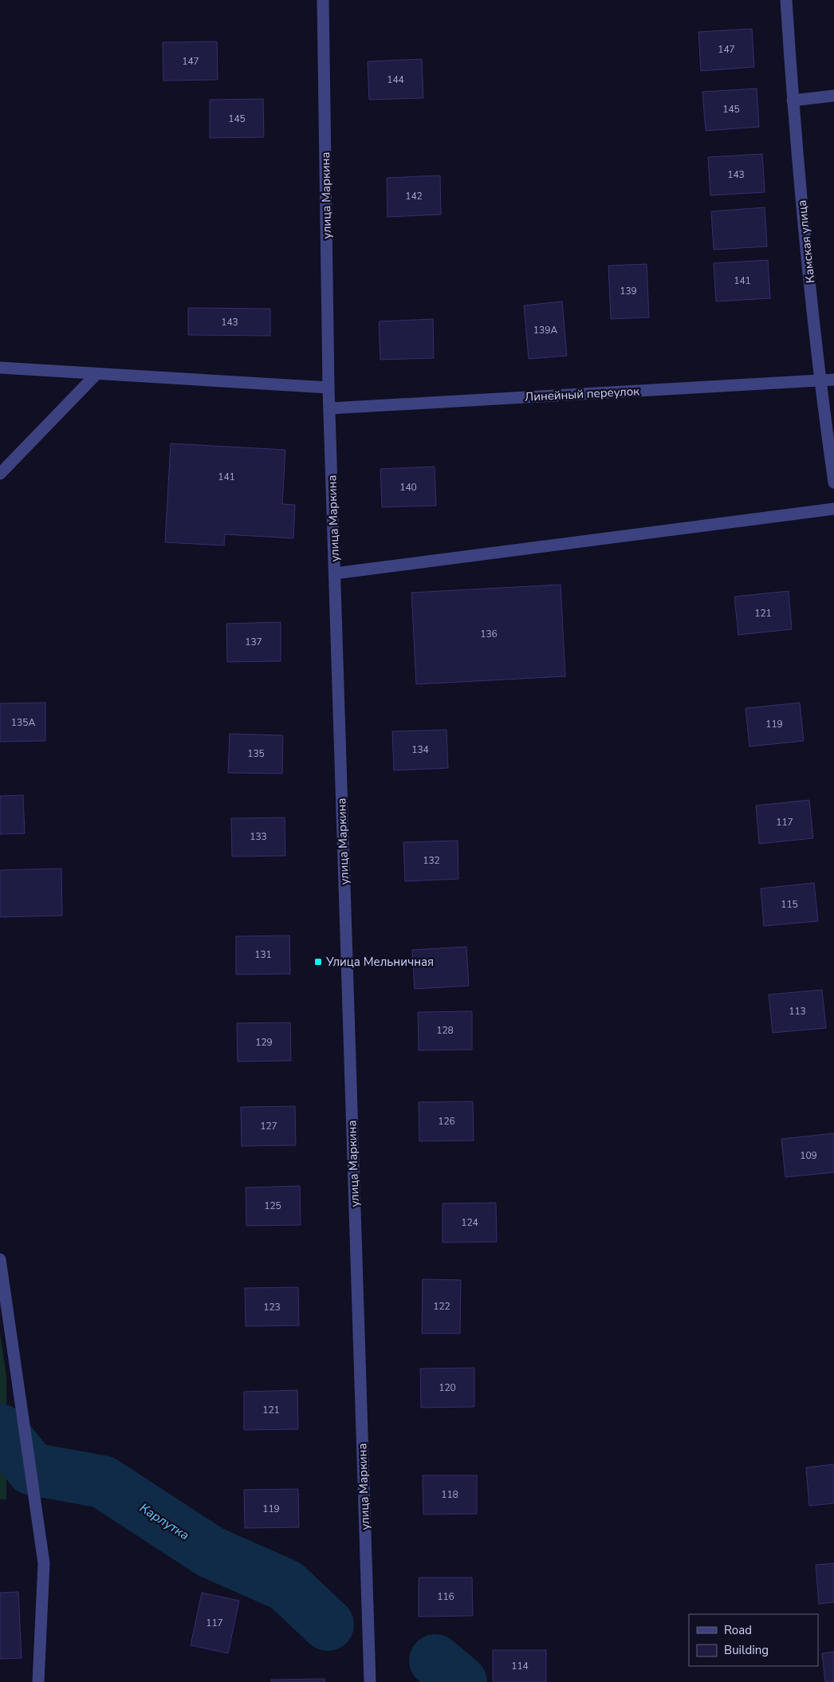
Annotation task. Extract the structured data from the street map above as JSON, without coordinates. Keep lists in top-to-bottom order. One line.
{"streets":{"street":["улица Маркина","Камская улица","Линейный переулок"]},"crossings":[["улица Маркина","Линейный переулок"],["Камская улица","Линейный переулок"]],"water":["Карлутка"],"places":{"transit":["Улица Мельничная"]},"house_numbers":["147","147","144","145","145","143","142","141","139","143","139А","141","140","121","136","137","135А","119","134","135","117","133","132","115","131","113","128","129","126","127","109","125","124","122","123","120","121","118","119","116","117","114"],"legend":["Road","Building"]}
